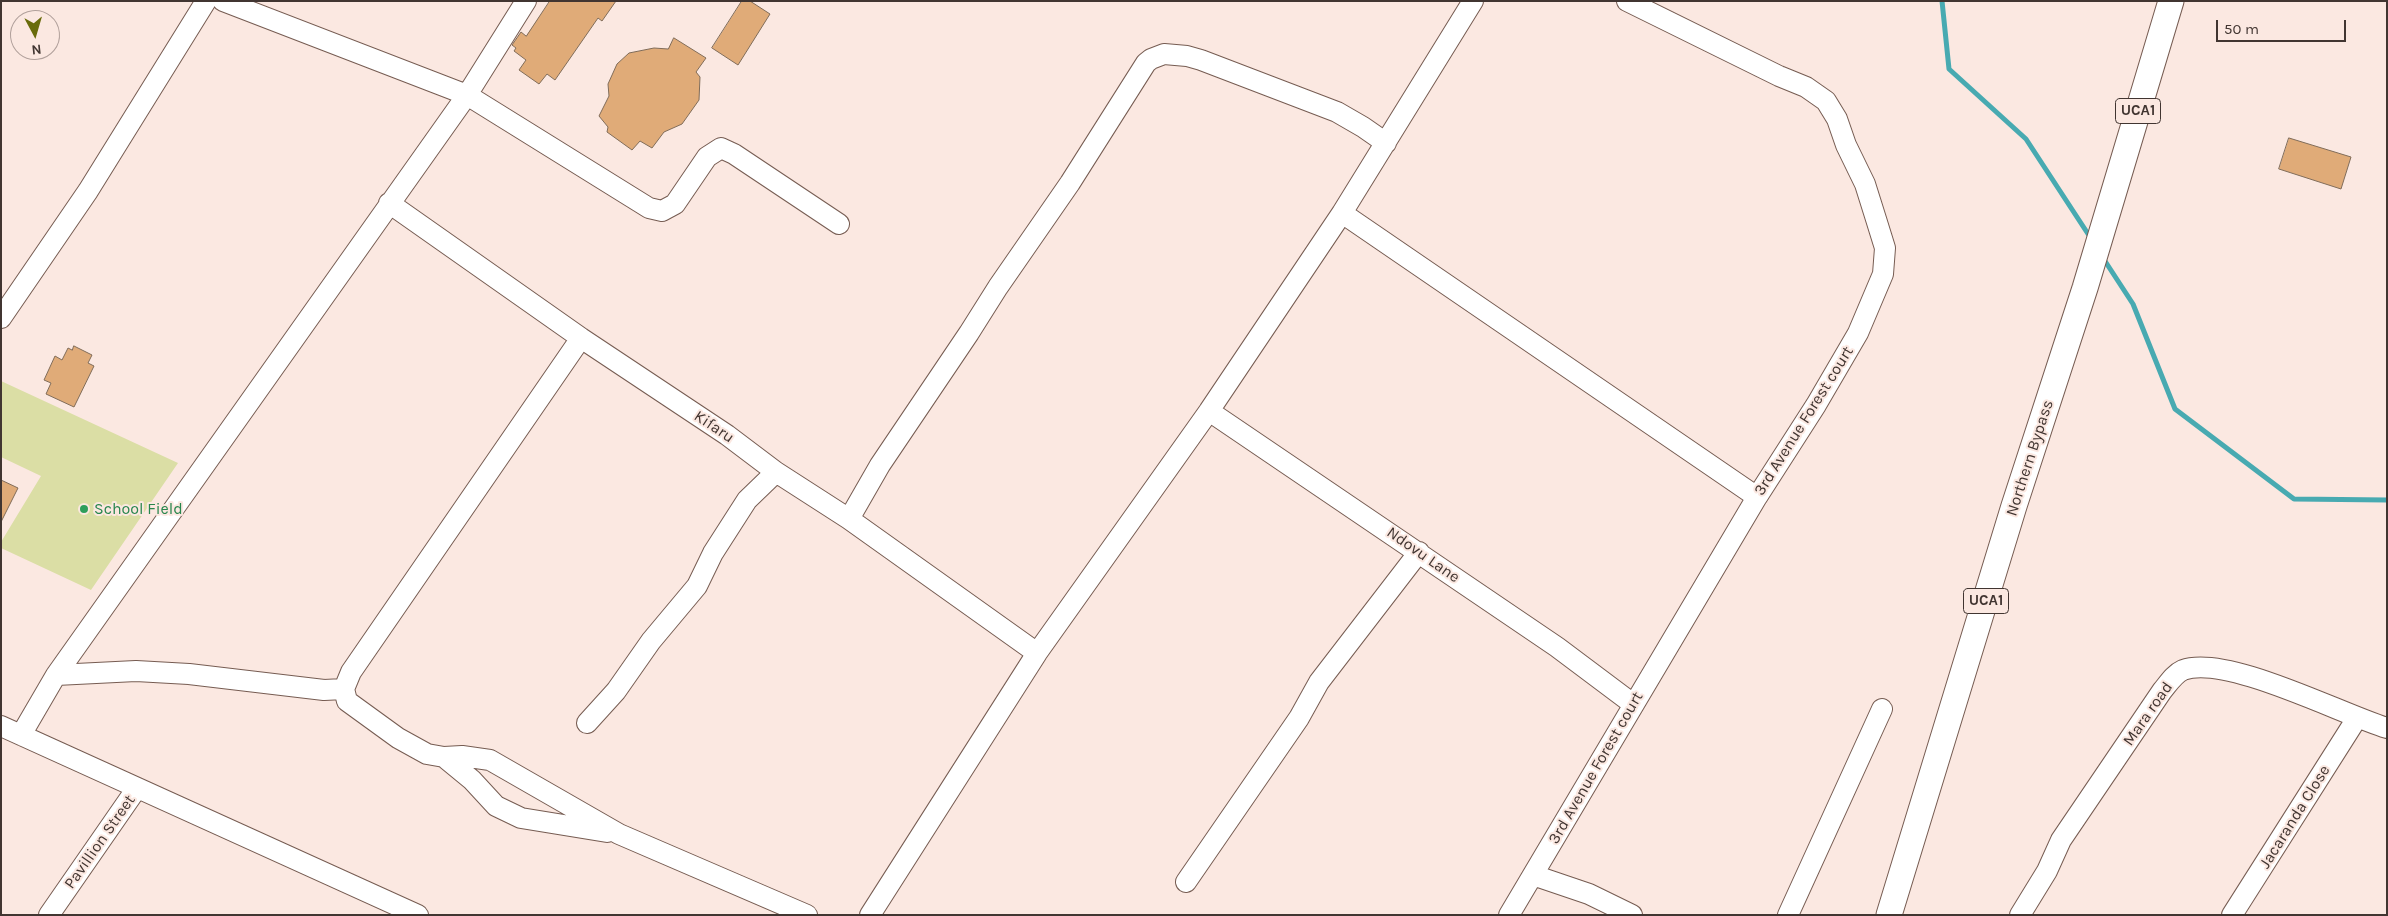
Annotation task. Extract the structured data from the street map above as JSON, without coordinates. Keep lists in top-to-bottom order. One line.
{"streets":{"main road":["UCA1","Northern Bypass"],"street":["3rd Avenue Forest court","Kifaru","Ndovu Lane","Mara road","Jacaranda Close","Pavillion Street"]},"crossings":[["3rd Avenue Forest court","Ndovu Lane"],["Mara road","Jacaranda Close"]],"places":["School Field"],"scale_bar":"50 m","north":"bottom"}
